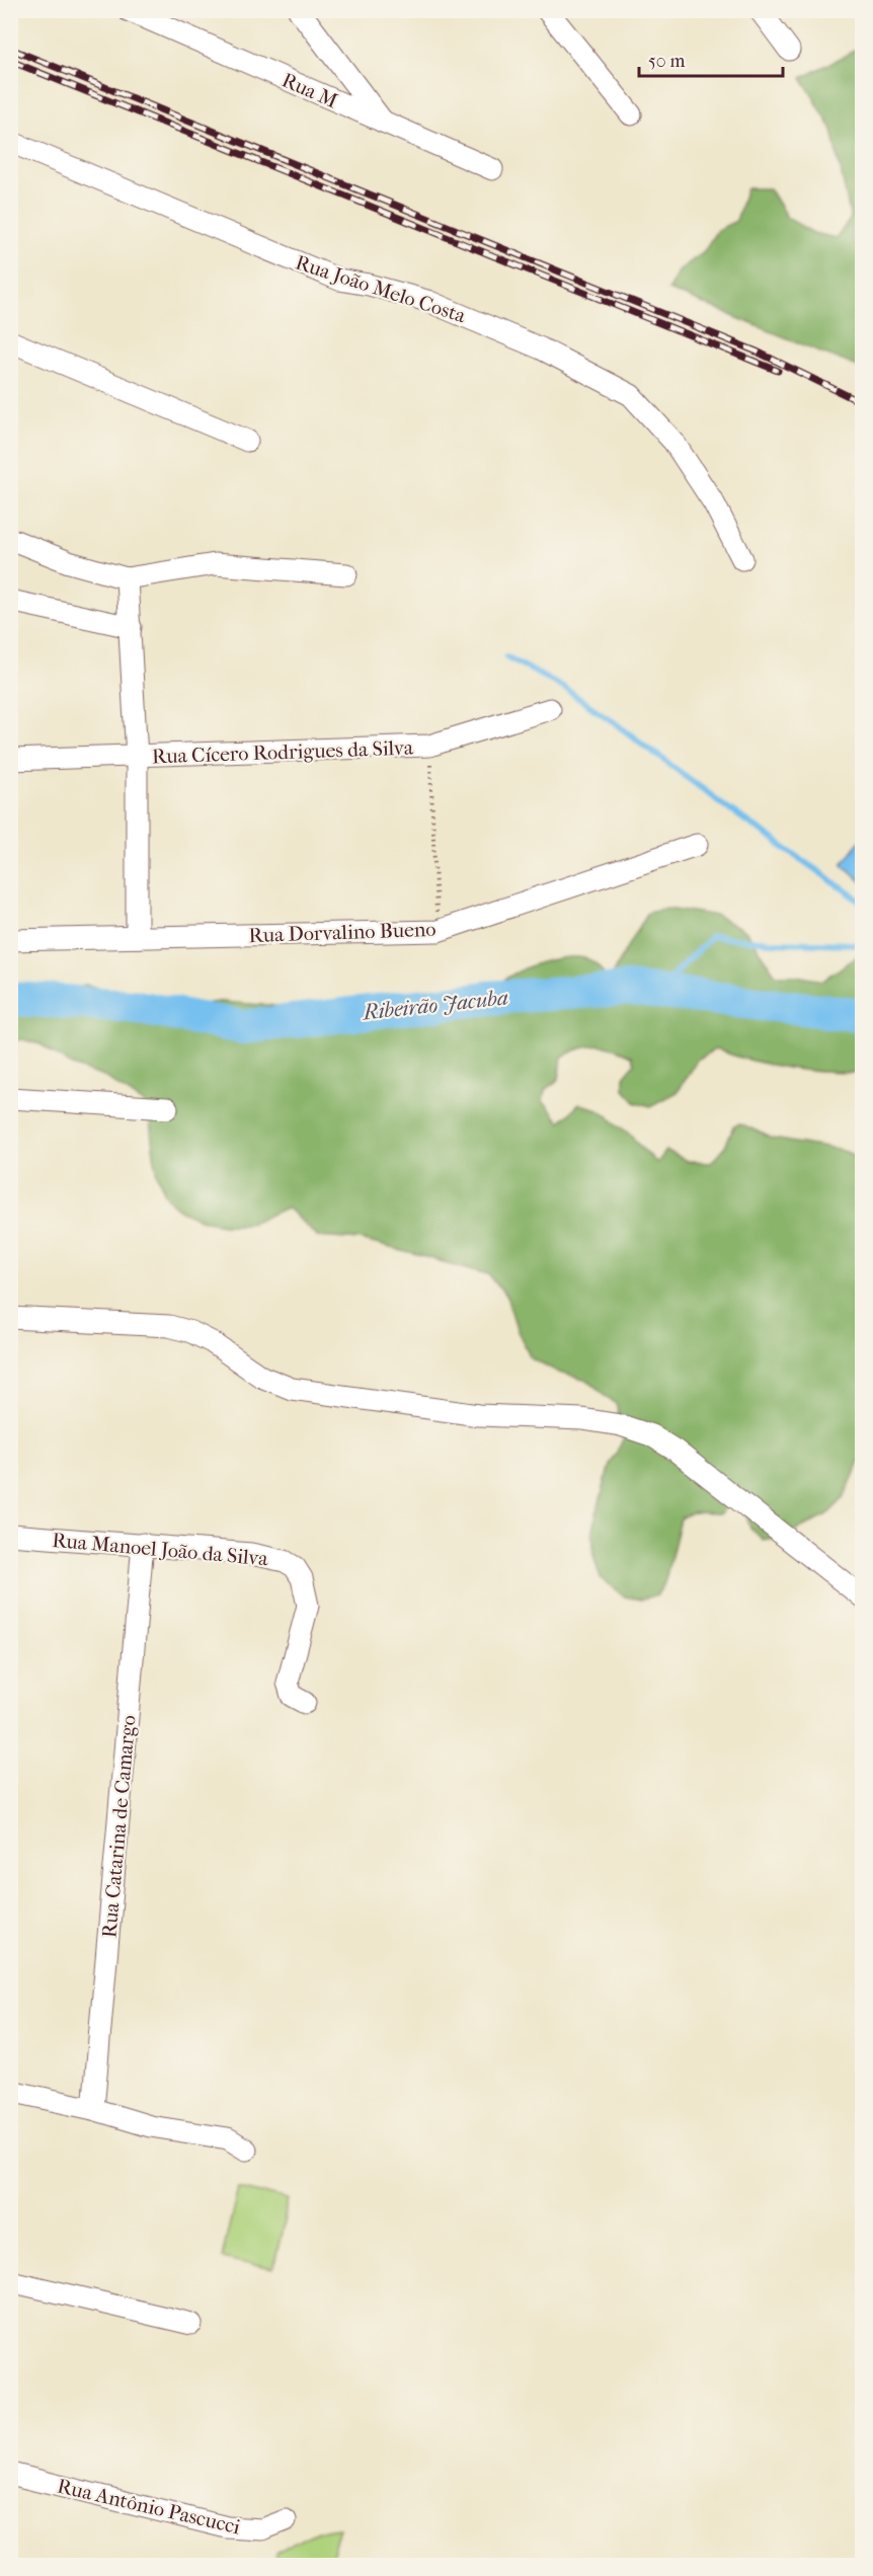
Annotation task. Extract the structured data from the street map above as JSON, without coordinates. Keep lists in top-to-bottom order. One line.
{"streets":{"street":["Rua M","Rua João Melo Costa","Rua Cícero Rodrigues da Silva","Rua Dorvalino Bueno","Rua Manoel João da Silva","Rua Catarina de Camargo","Rua Antônio Pascucci"]},"crossings":[["Rua Manoel João da Silva","Rua Catarina de Camargo"]],"water":["Ribeirão Jacuba"],"scale_bar":"50 m"}
